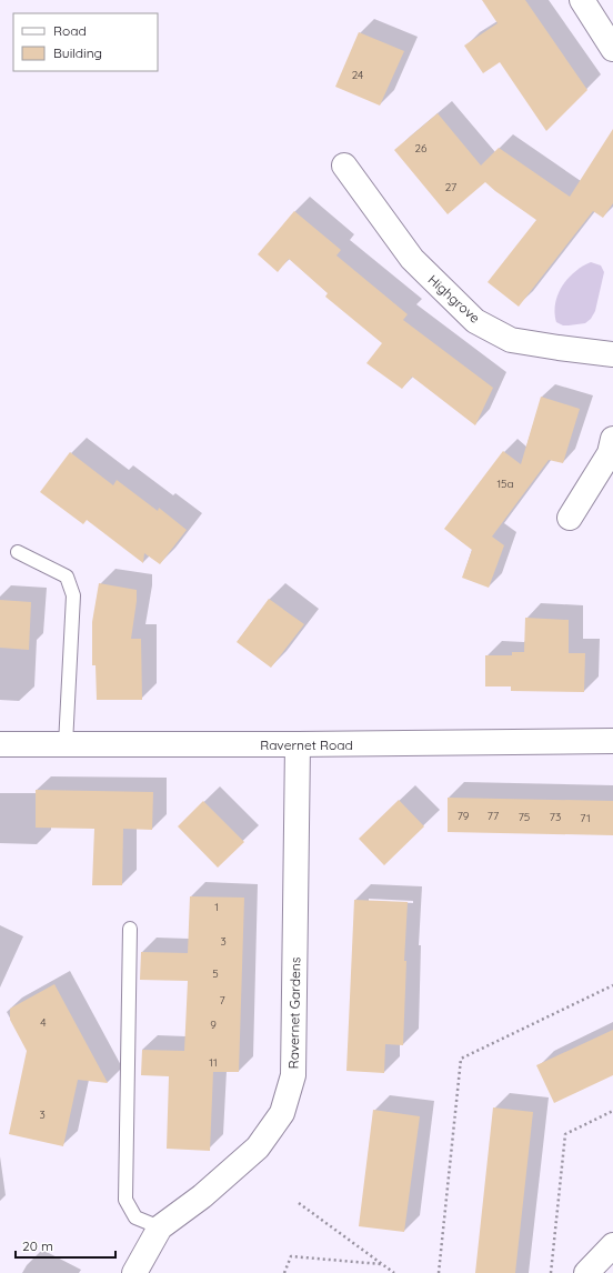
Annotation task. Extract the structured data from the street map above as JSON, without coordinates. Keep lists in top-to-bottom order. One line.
{"streets":{"street":["Highgrove","Ravernet Road","Ravernet Gardens"]},"crossings":[["Ravernet Road","Ravernet Gardens"]],"house_numbers":["24","26","27","15a","79","77","75","73","71","1","3","5","7","4","9","11","3"],"legend":["Road","Building"],"scale_bar":"20 m"}
